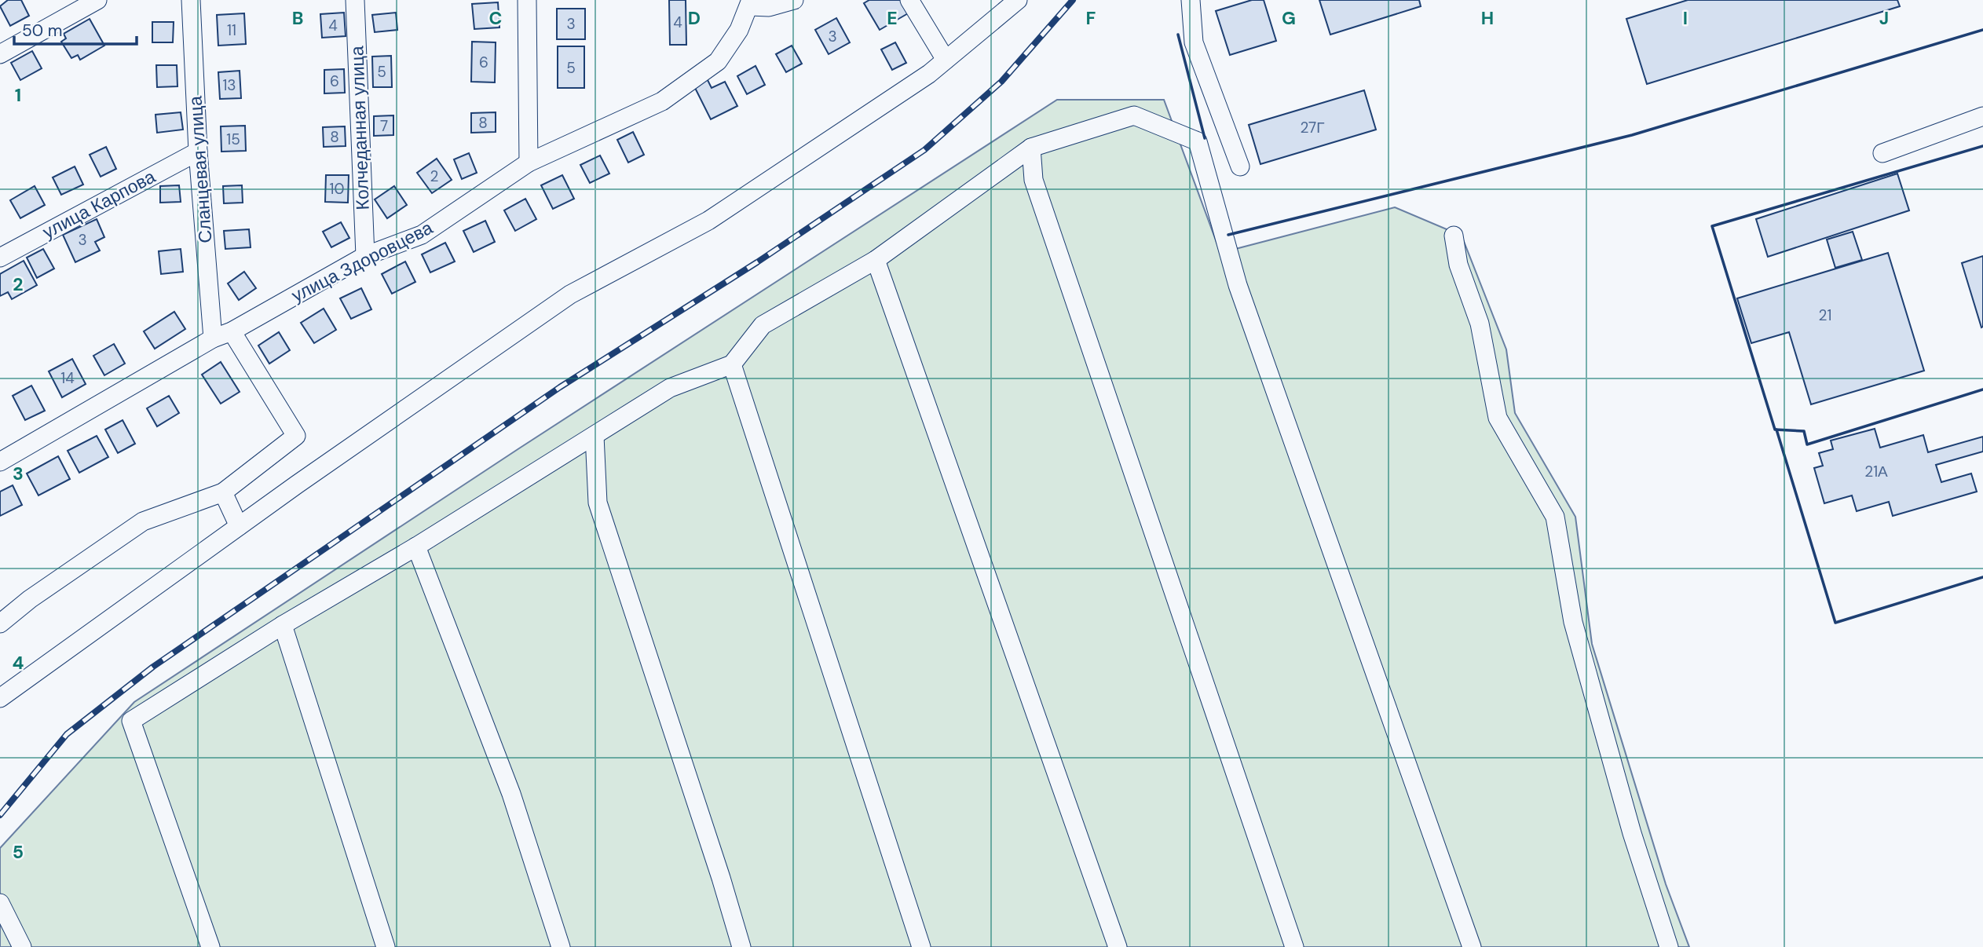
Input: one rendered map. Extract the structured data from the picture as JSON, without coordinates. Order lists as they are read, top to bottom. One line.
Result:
{"streets":{"street":["Колчеданная улица","Сланцевая улица","улица Карпова","улица Здоровцева"]},"crossings":[["Колчеданная улица","улица Здоровцева"],["Сланцевая улица","улица Карпова"],["Сланцевая улица","улица Здоровцева"]],"house_numbers":["4","3","4","11","3","6","5","5","6","13","8","7","27Г","8","15","2","10","3","21","14","21А"],"scale_bar":"50 m","grid":{"columns":["B","C","D","E","F","G","H","I","J"],"rows":["1","2","3","4","5"]}}
